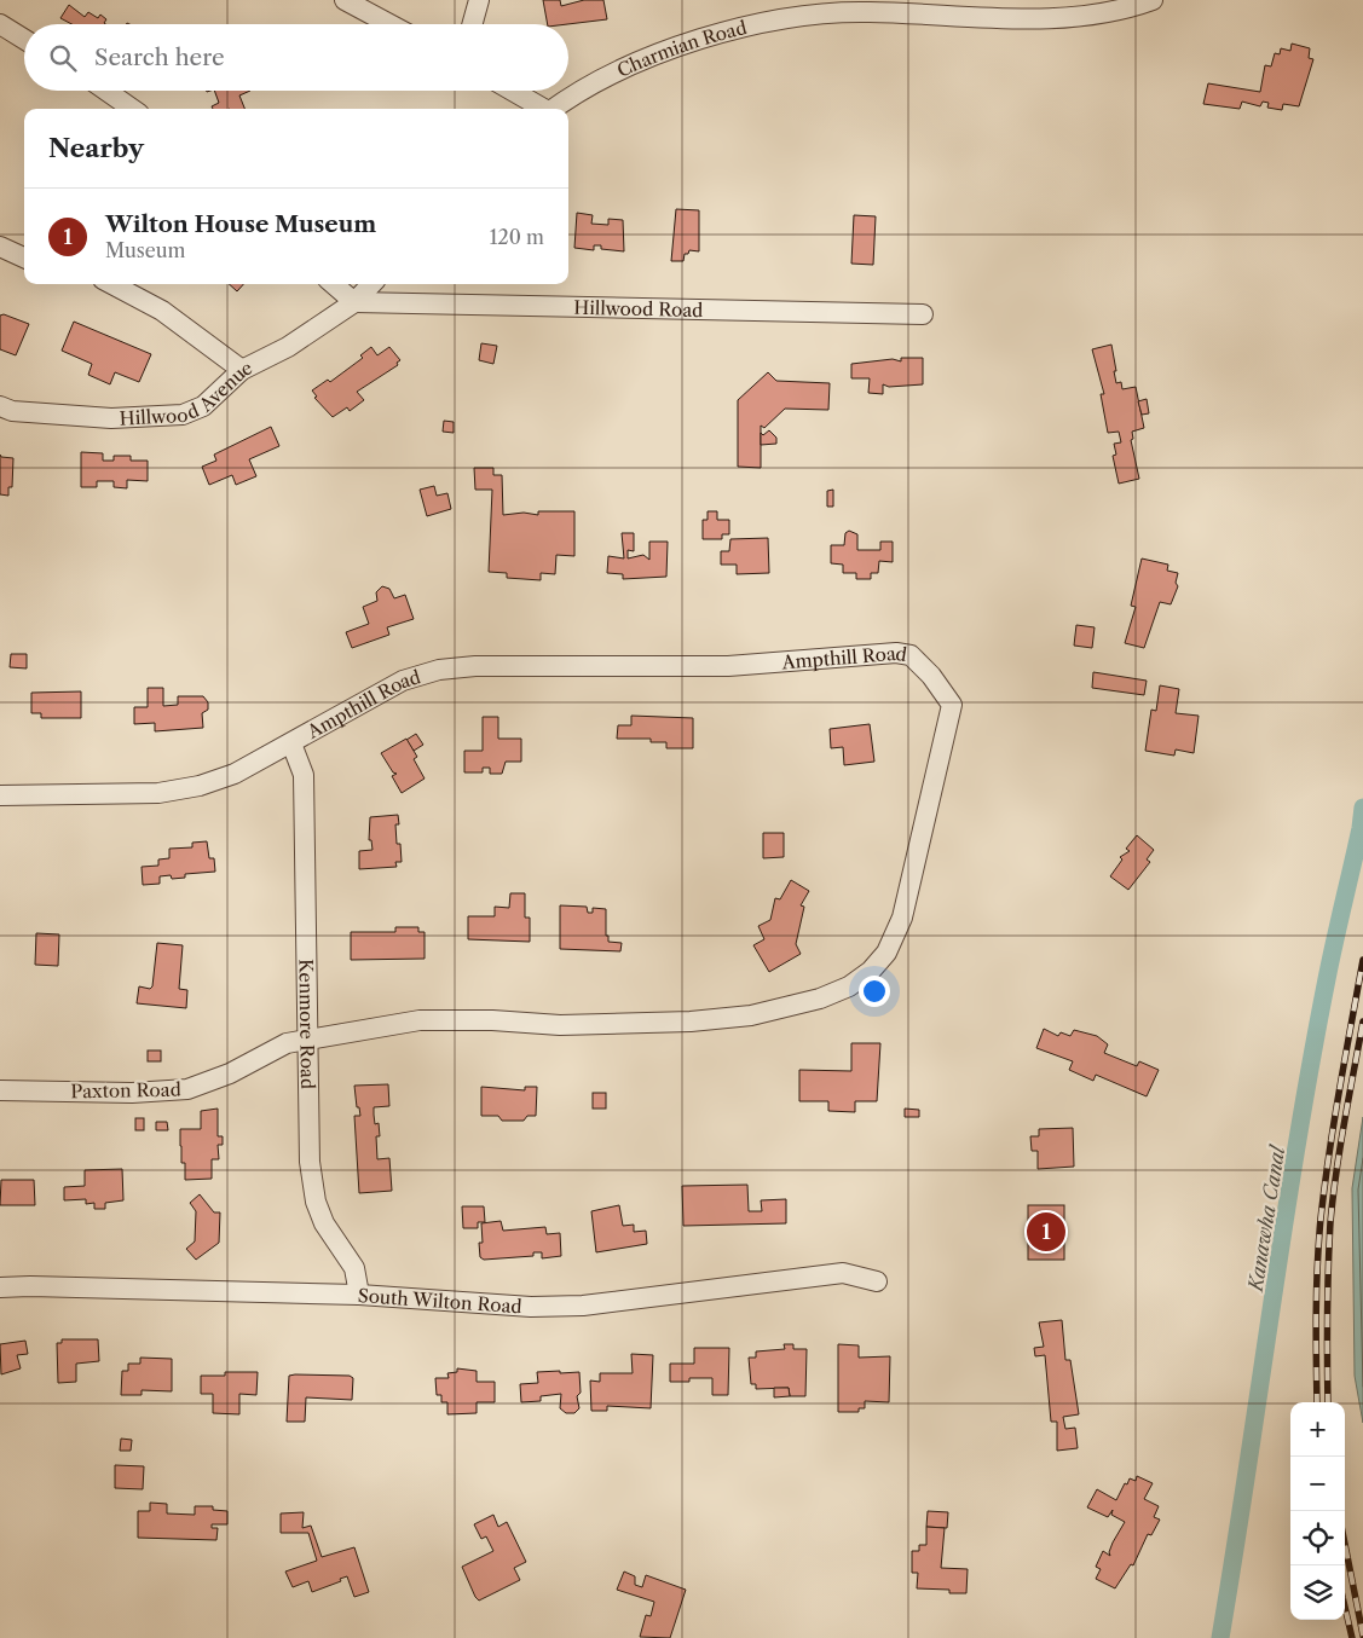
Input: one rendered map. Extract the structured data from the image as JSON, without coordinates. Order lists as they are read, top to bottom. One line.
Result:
{"streets":{"street":["Charmian Road","Hillwood Road","Hillwood Avenue","Ampthill Road","Kenmore Road","Paxton Road","South Wilton Road"]},"crossings":[["Hillwood Road","Hillwood Avenue"],["Ampthill Road","Kenmore Road"],["Ampthill Road","Paxton Road"],["Kenmore Road","Paxton Road"],["Kenmore Road","South Wilton Road"]],"water":["Kanawha Canal"],"page":{"search":"Search here","heading":"Nearby","list":[{"mark":"1","name":"Wilton House Museum","note":"Museum","value":"120 m"}],"pins":"1","map_buttons":["+","−"]}}
